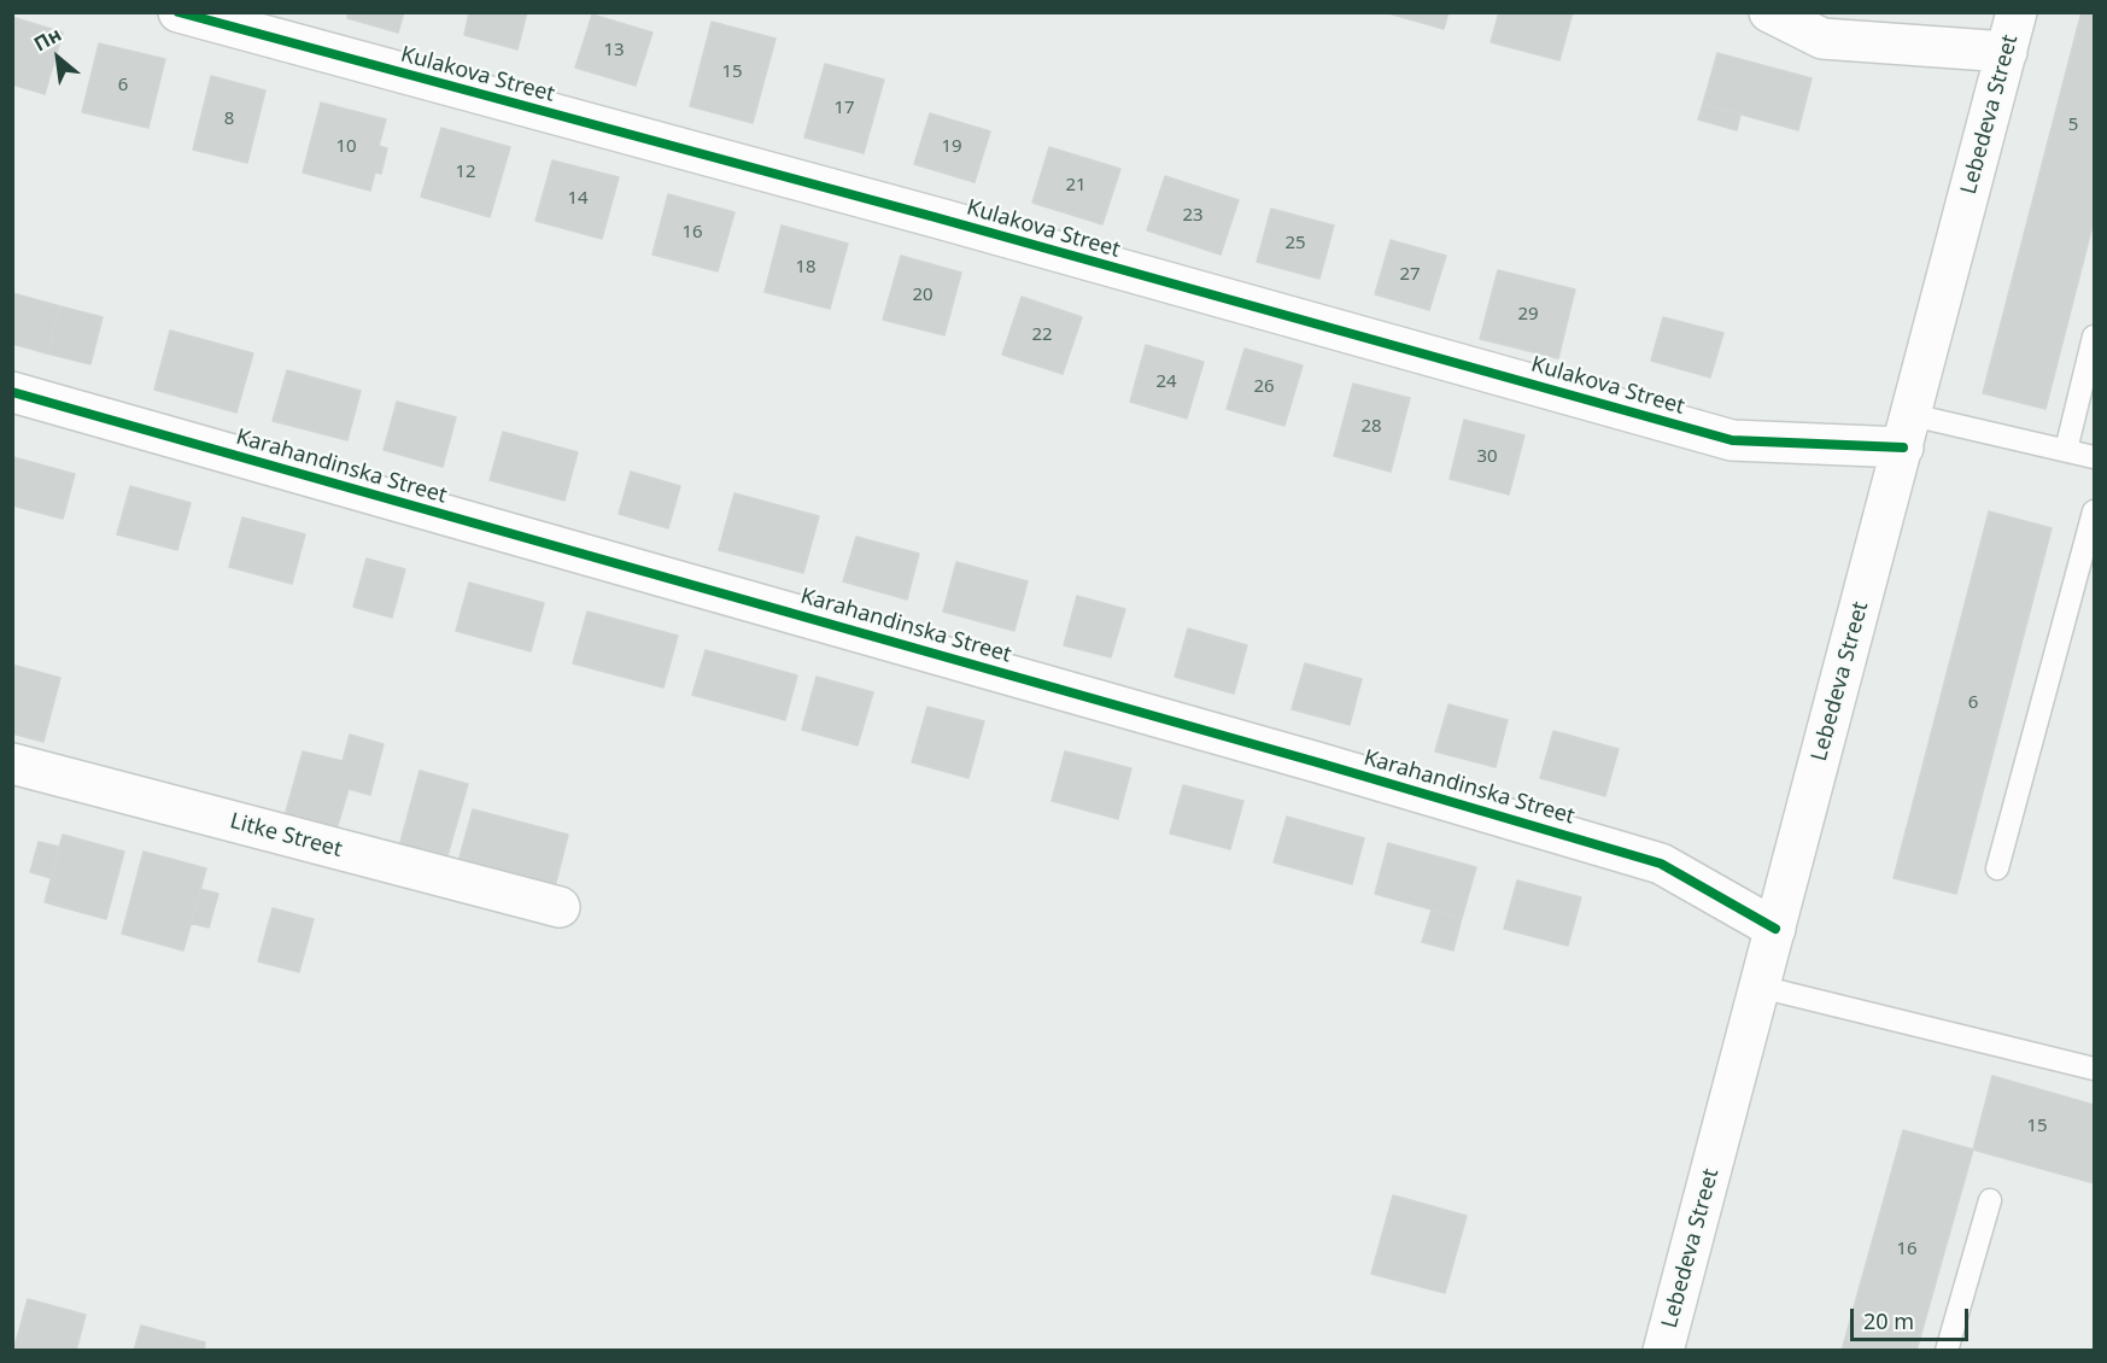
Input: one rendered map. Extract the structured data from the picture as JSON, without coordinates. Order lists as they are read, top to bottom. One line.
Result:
{"streets":{"street":["Kulakova Street","Lebedeva Street","Karahandinska Street","Litke Street"]},"crossings":[["Kulakova Street","Lebedeva Street"],["Lebedeva Street","Karahandinska Street"]],"house_numbers":["13","15","6","17","8","5","10","19","12","21","14","23","16","25","18","27","20","29","22","24","26","28","30","6","15","16"],"scale_bar":"20 m","north":"top left"}
